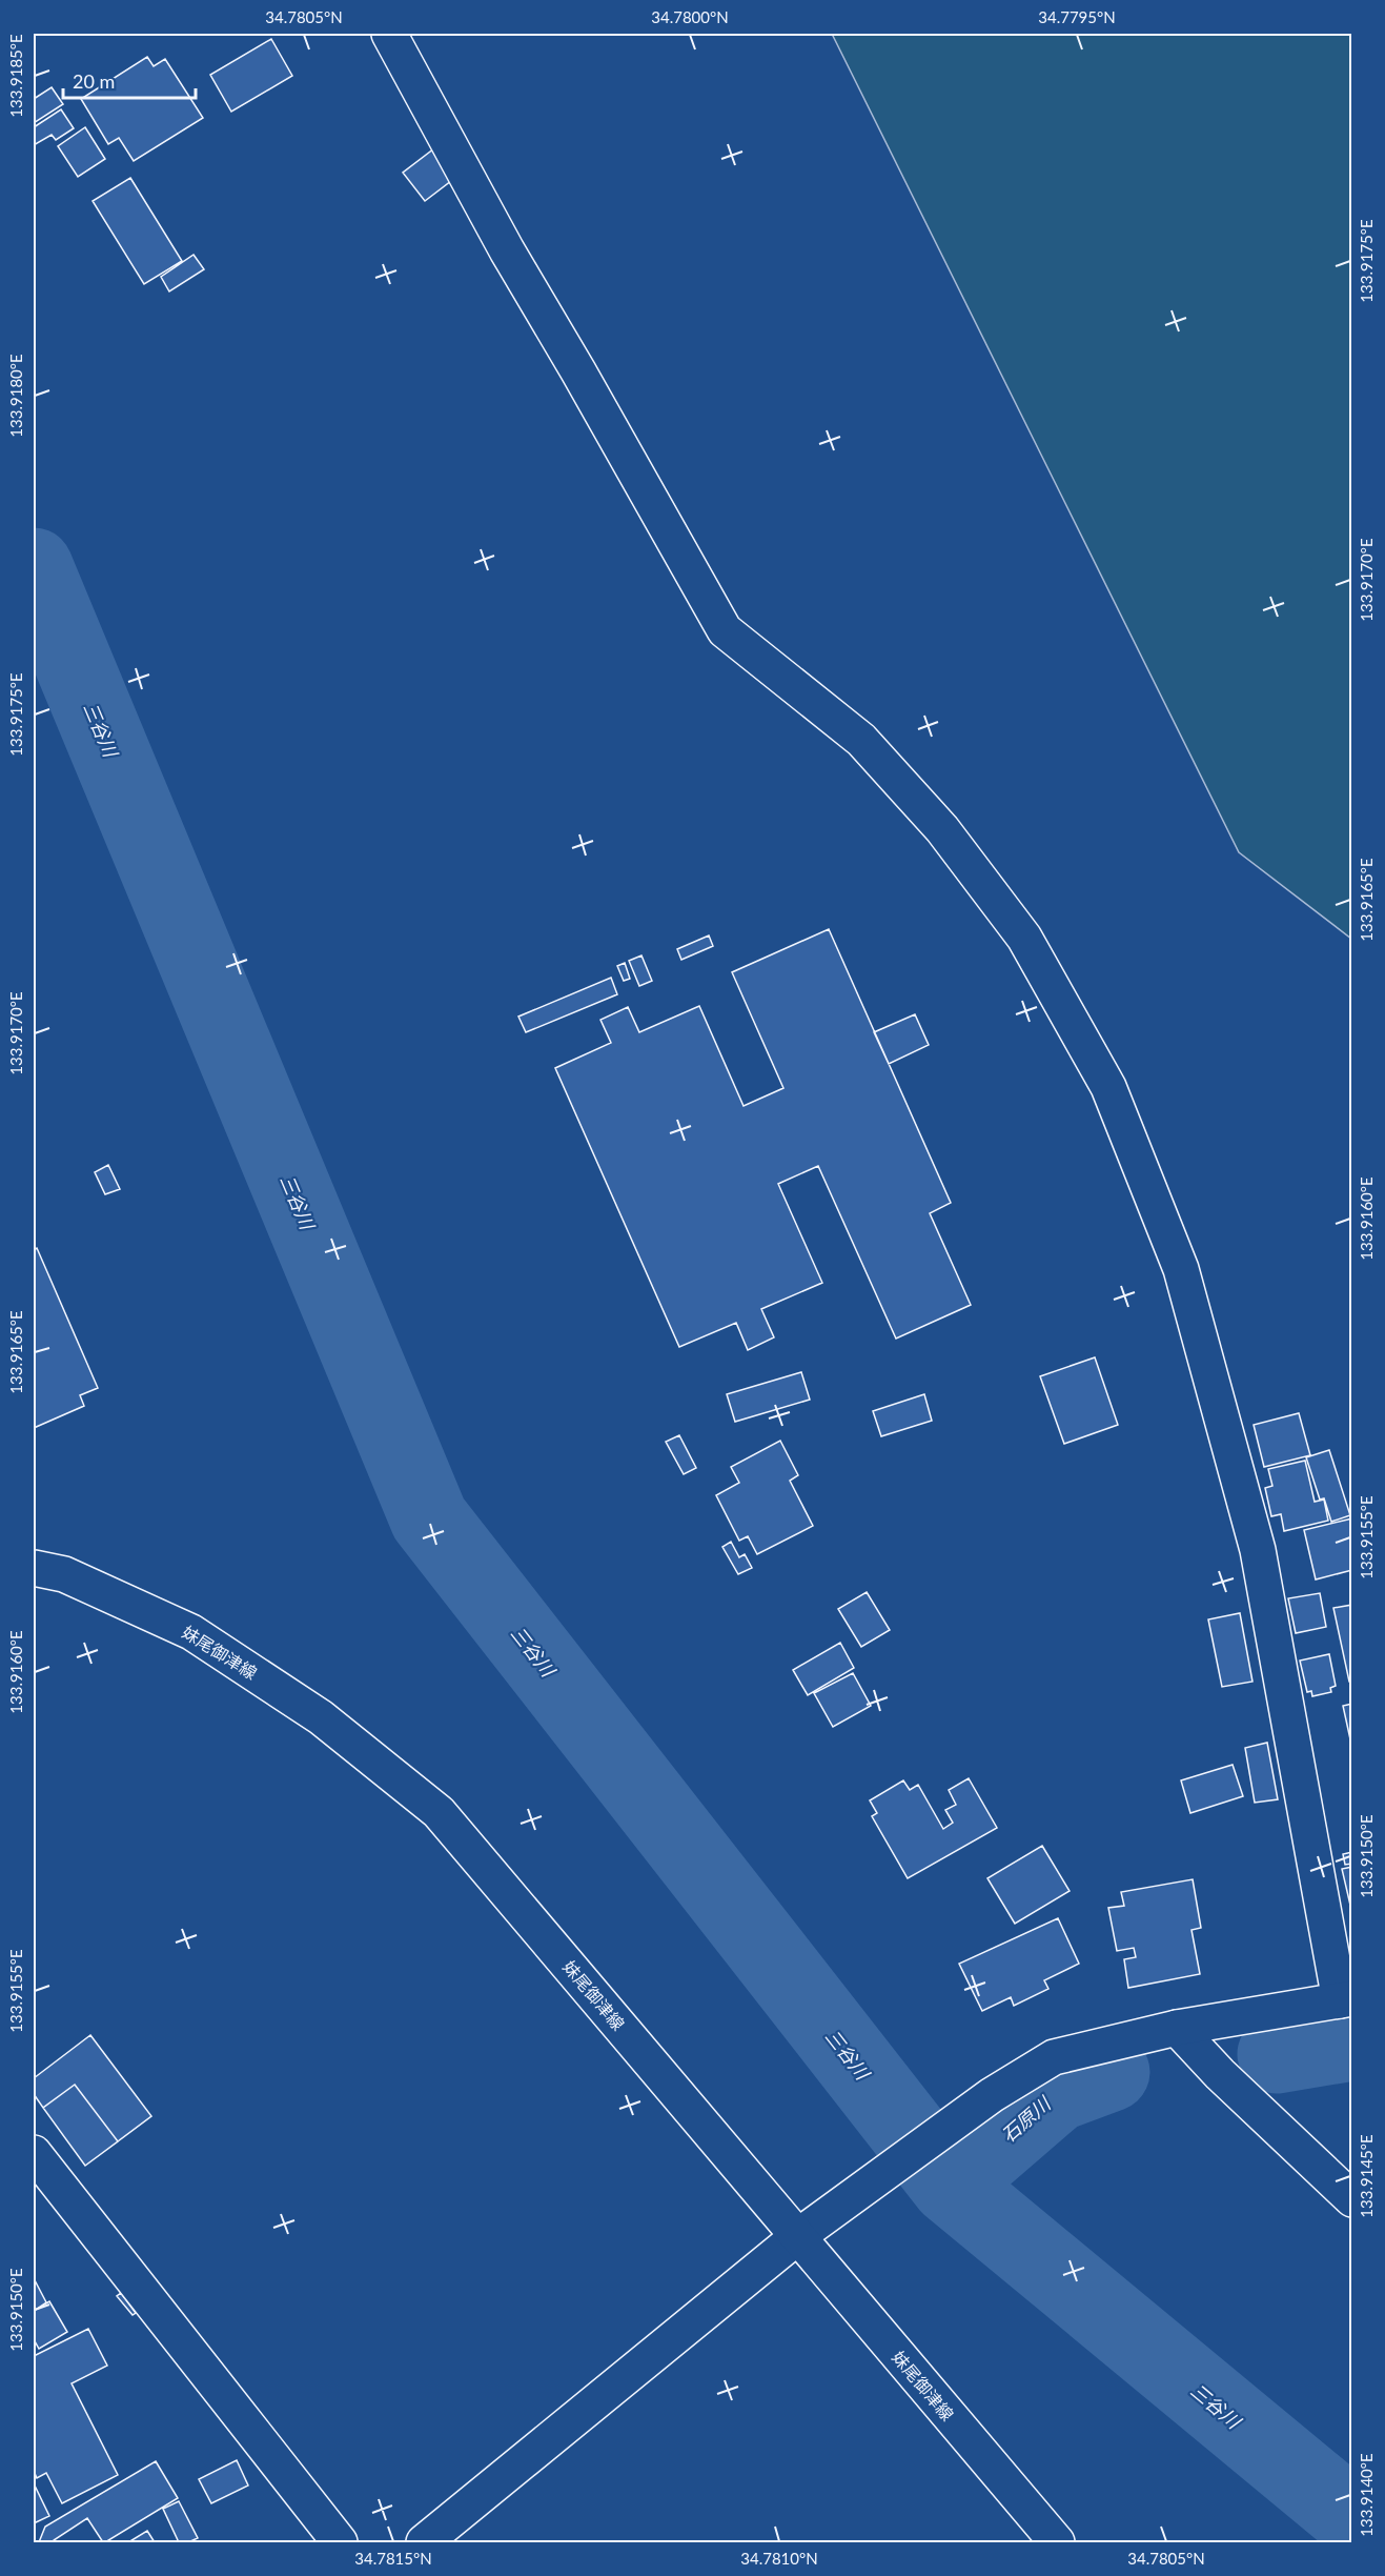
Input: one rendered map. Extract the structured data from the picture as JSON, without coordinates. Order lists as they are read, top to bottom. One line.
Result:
{"streets":{"street":["妹尾御津線"]},"water":["三谷川","石原川"],"scale_bar":"20 m","coordinates":["34.7805°N","34.7800°N","34.7795°N","133.9185°E","133.9175°E","133.9180°E","133.9170°E","133.9165°E","133.9160°E","133.9155°E","133.9150°E","133.9145°E","133.9140°E","34.7815°N","34.7810°N"]}
